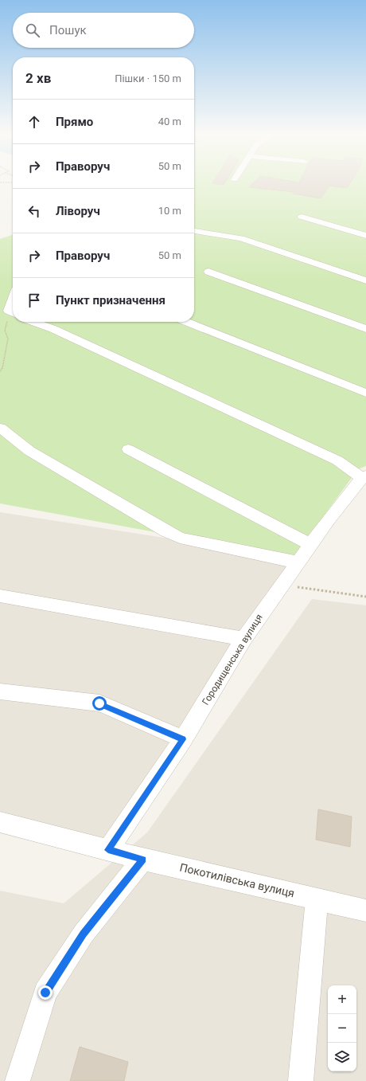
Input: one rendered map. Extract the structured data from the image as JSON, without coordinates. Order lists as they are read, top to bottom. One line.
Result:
{"streets":{"street":["Городищенська вулиця","Покотилівська вулиця"]},"crossings":[["Городищенська вулиця","Покотилівська вулиця"]],"page":{"search":"Пошук","heading":["2 хв","Пішки · 150 m"],"list":[["Прямо","40 m"],["Праворуч","50 m"],["Ліворуч","10 m"],["Праворуч","50 m"],"Пункт призначення"],"map_buttons":["+","−"]}}
